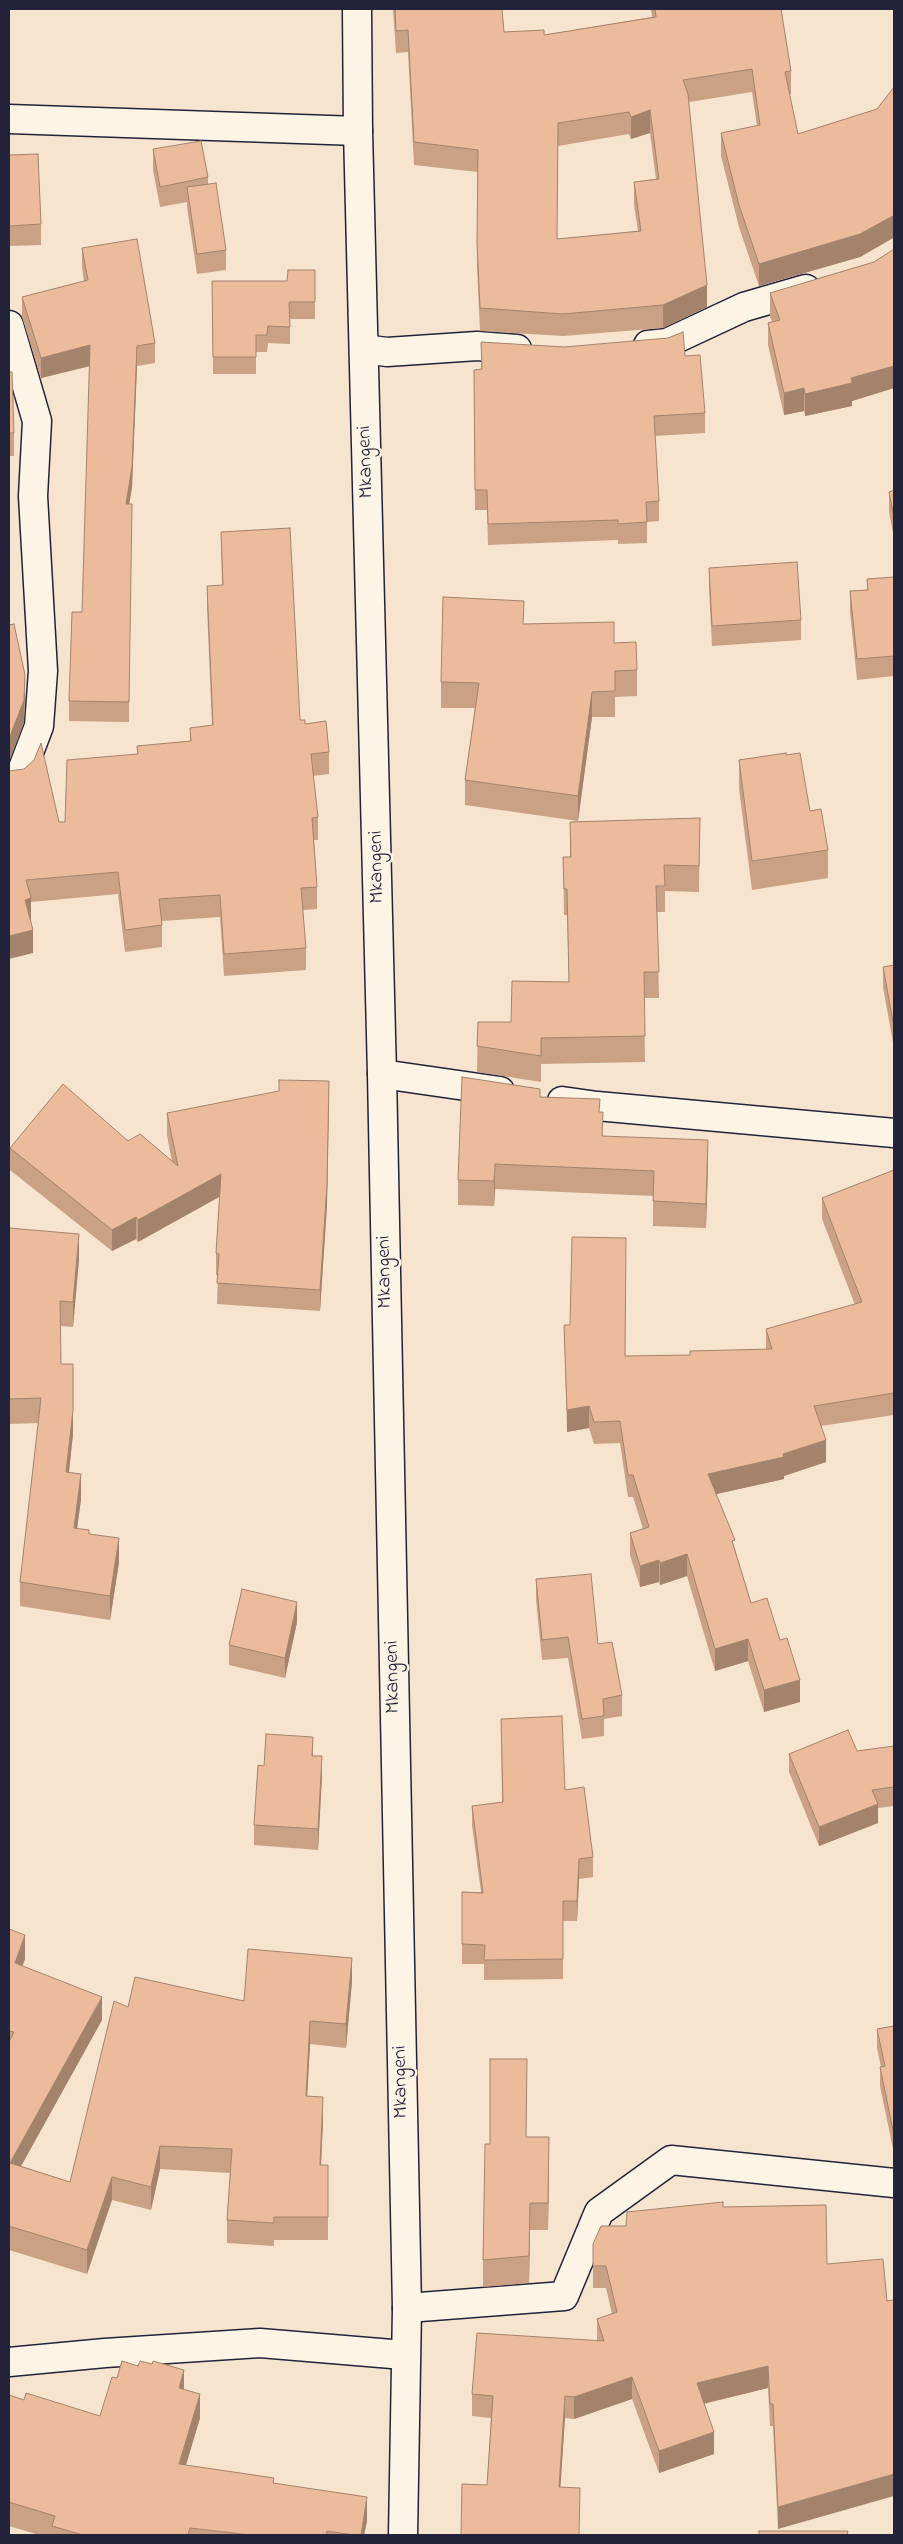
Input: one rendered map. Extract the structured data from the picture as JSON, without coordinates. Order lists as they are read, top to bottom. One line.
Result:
{"streets":{"street":["Mkangeni"]}}
